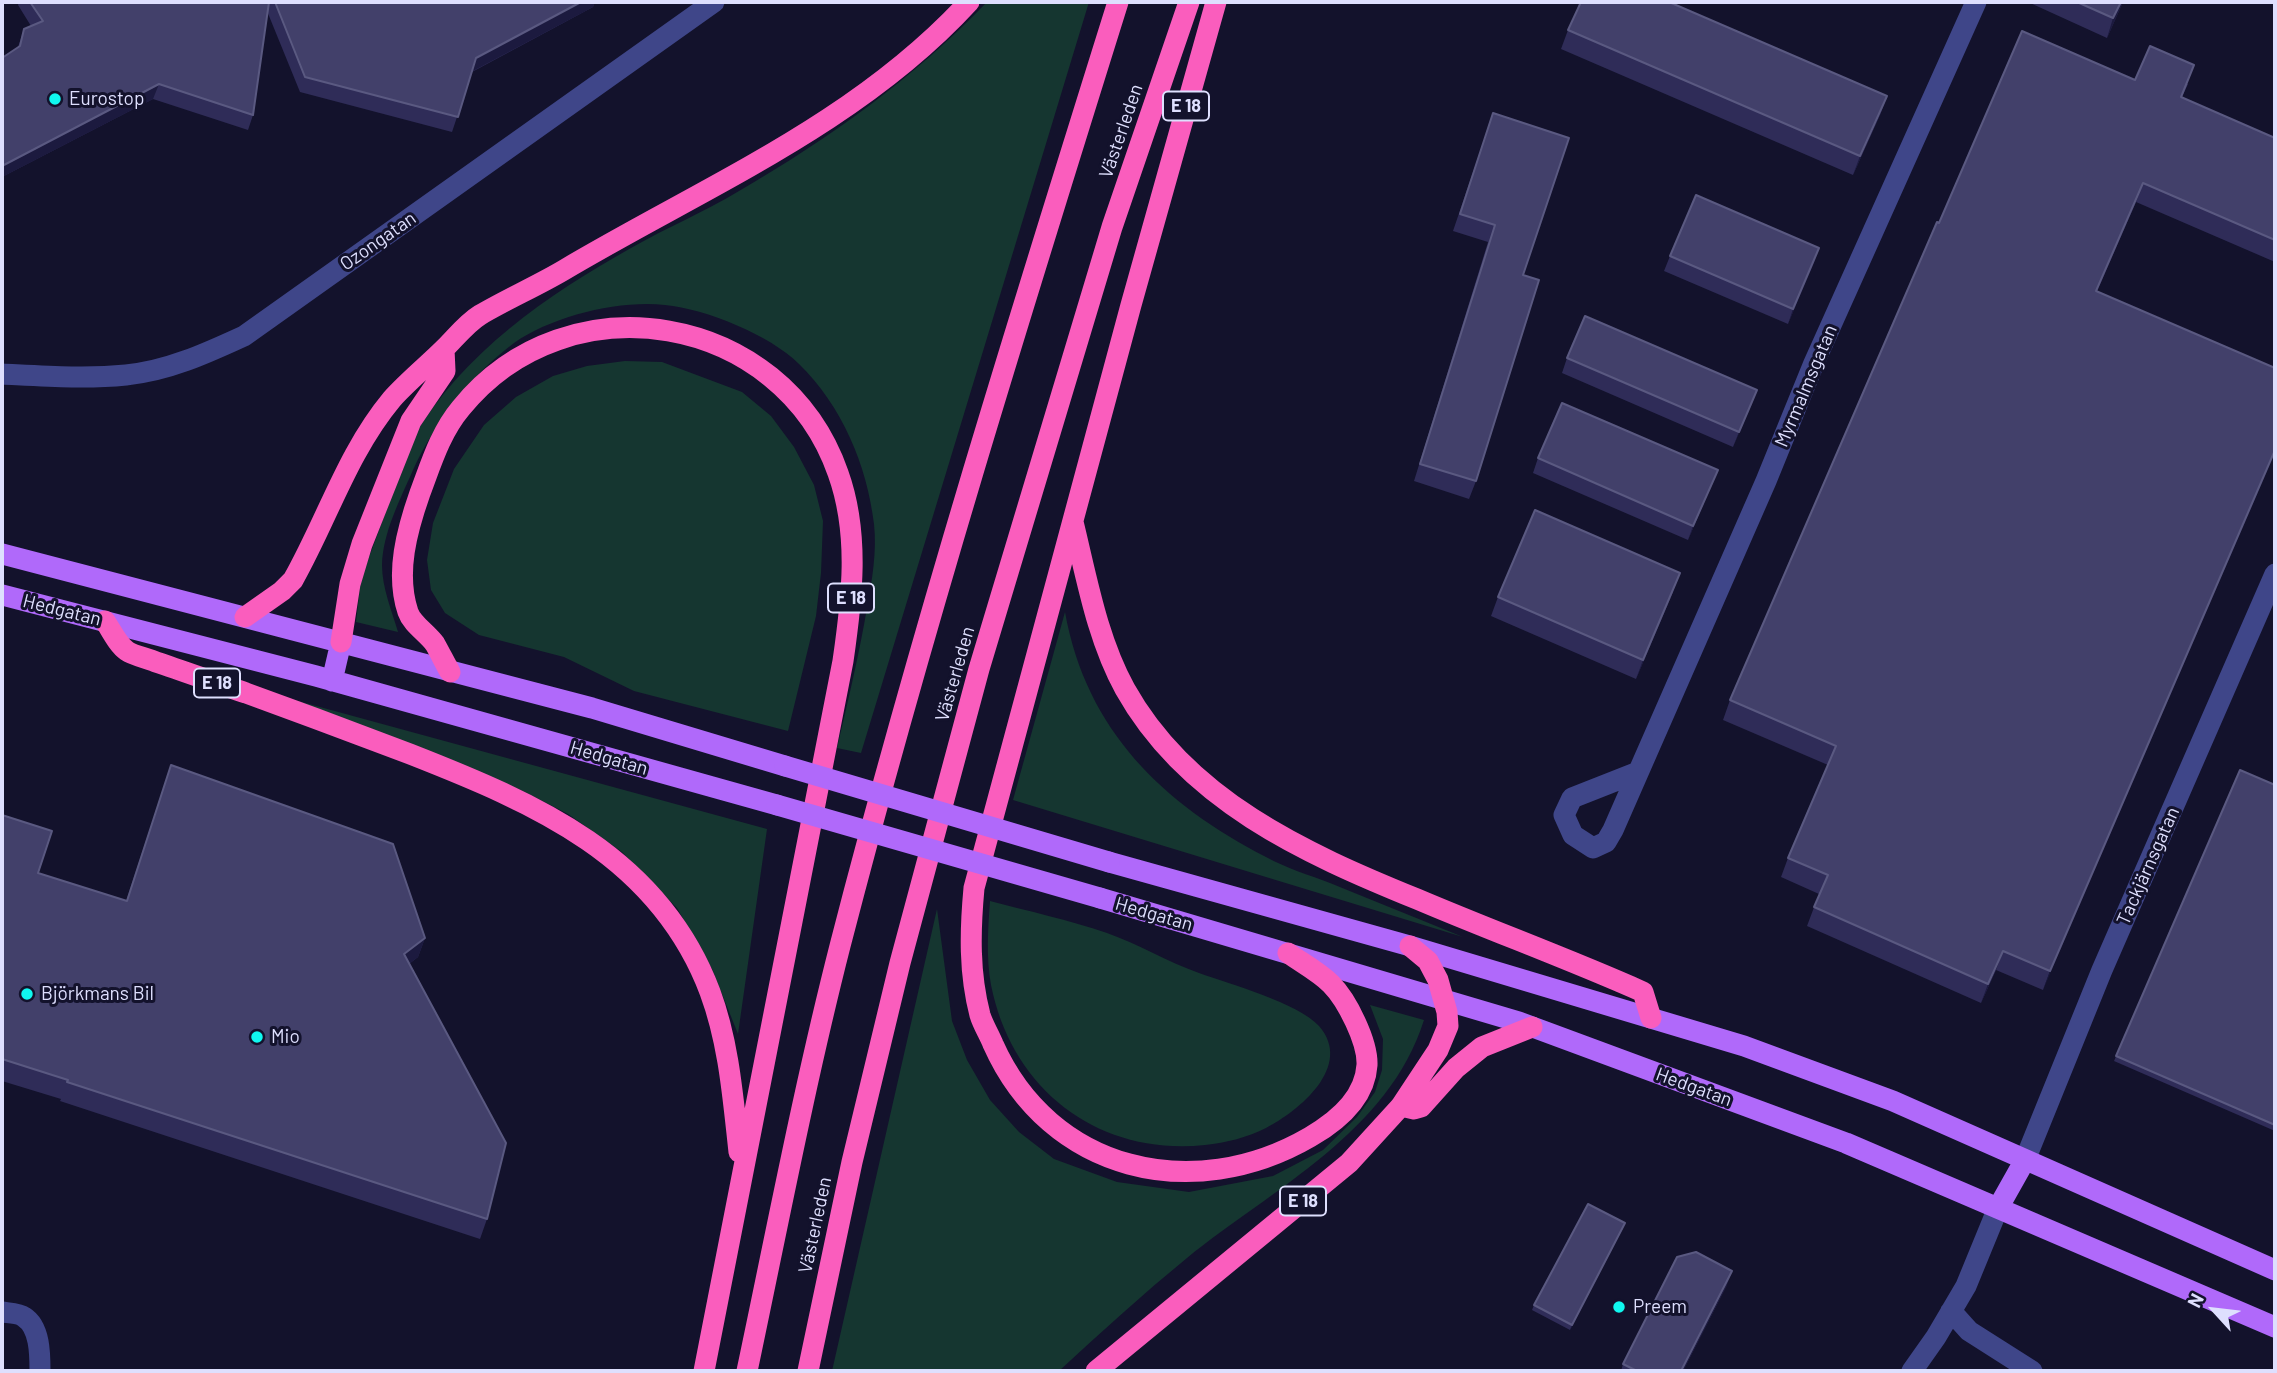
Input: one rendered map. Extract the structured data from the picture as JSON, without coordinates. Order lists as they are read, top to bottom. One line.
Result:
{"streets":{"highway":["E 18","Västerleden"],"main road":["Hedgatan"],"street":["Ozongatan","Myrmalmsgatan","Tackjärnsgatan"]},"crossings":[["E 18","Hedgatan"],["Hedgatan","Tackjärnsgatan"]],"places":["Eurostop","Björkmans Bil","Mio","Preem"],"north":"top left"}
